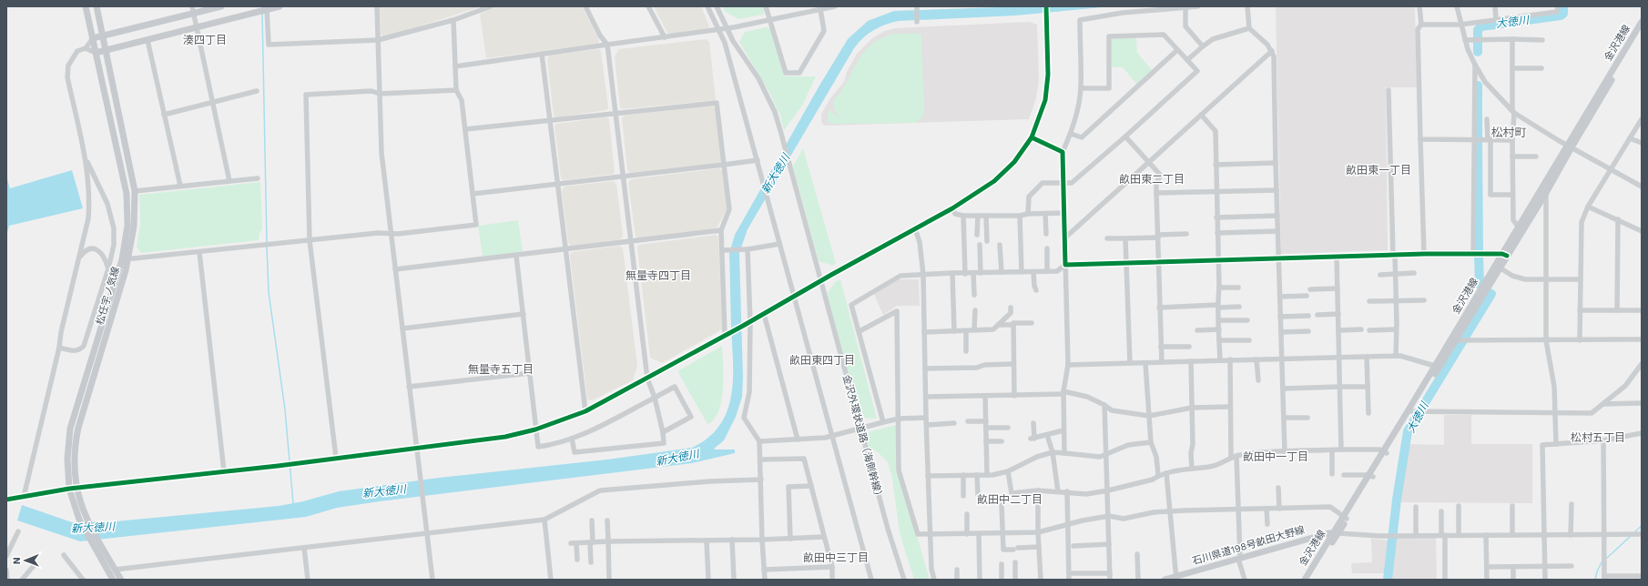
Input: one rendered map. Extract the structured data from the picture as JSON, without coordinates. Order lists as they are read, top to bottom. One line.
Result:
{"streets":{"main road":["金沢港線","松任宇ノ気線","石川県道198号畝田大野線"],"street":["金沢外環状道路（海側幹線）"]},"crossings":[["金沢港線","石川県道198号畝田大野線"]],"districts":["湊四丁目","松村町","畝田東一丁目","畝田東二丁目","無量寺四丁目","畝田東四丁目","無量寺五丁目","松村五丁目","畝田中一丁目","畝田中二丁目","畝田中三丁目"],"water":["大徳川","新大徳川"],"north":"left"}
